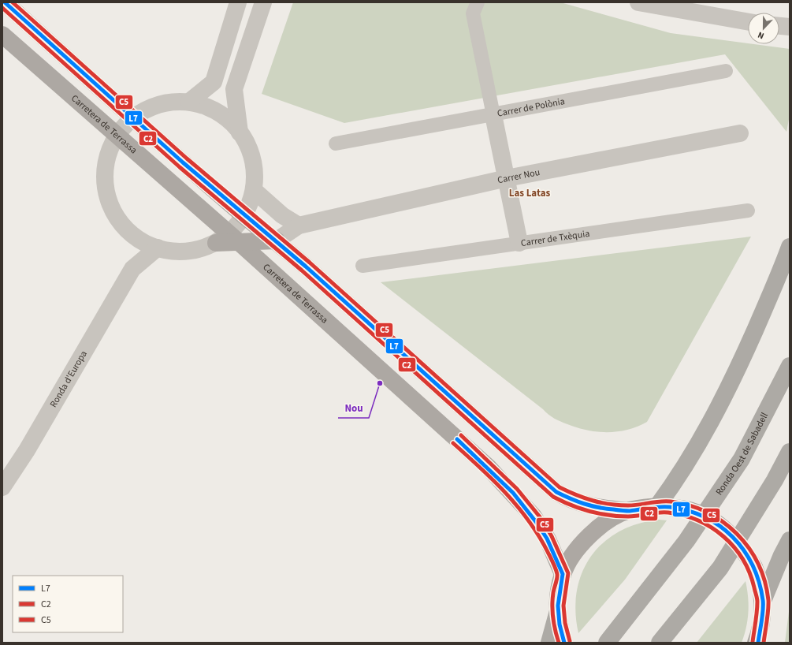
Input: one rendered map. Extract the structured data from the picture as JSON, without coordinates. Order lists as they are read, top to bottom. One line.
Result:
{"streets":{"highway":["Ronda Oest de Sabadell"],"main road":["Carretera de Terrassa"],"street":["Carrer de Polònia","Carrer Nou","Carrer de Txèquia","Ronda d'Europa"]},"districts":["Las Latas"],"places":["Nou"],"lines":["transit line L7","transit line C5","transit line C2"],"legend":["L7","C2","C5"],"north":"bottom"}
